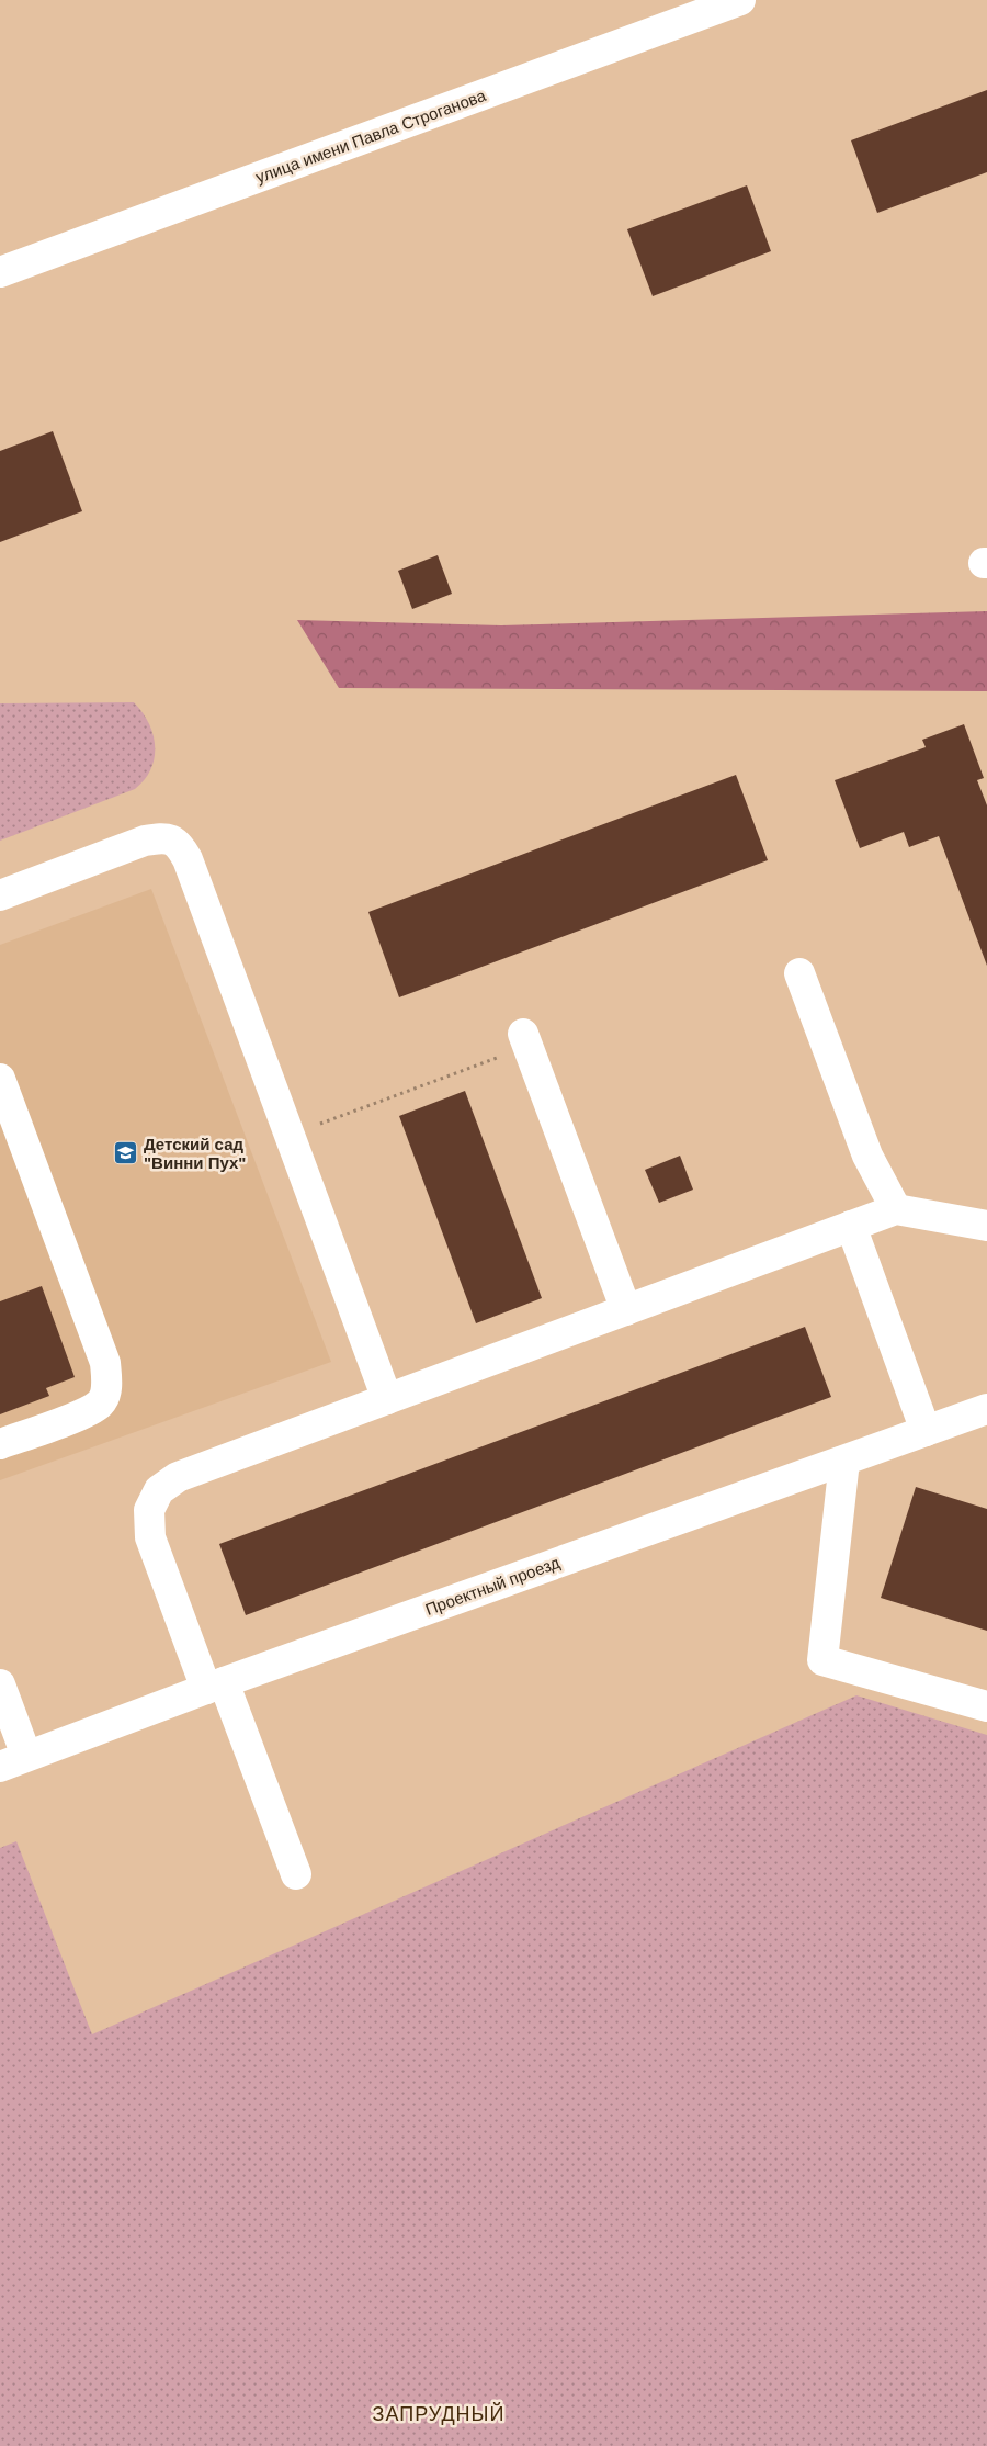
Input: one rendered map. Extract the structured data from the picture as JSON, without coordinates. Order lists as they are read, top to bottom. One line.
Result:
{"streets":{"street":["улица имени Павла Строганова","Проектный проезд"]},"districts":["ЗАПРУДНЫЙ"],"places":{"school or university":["Детский сад \"Винни Пух\""]}}
